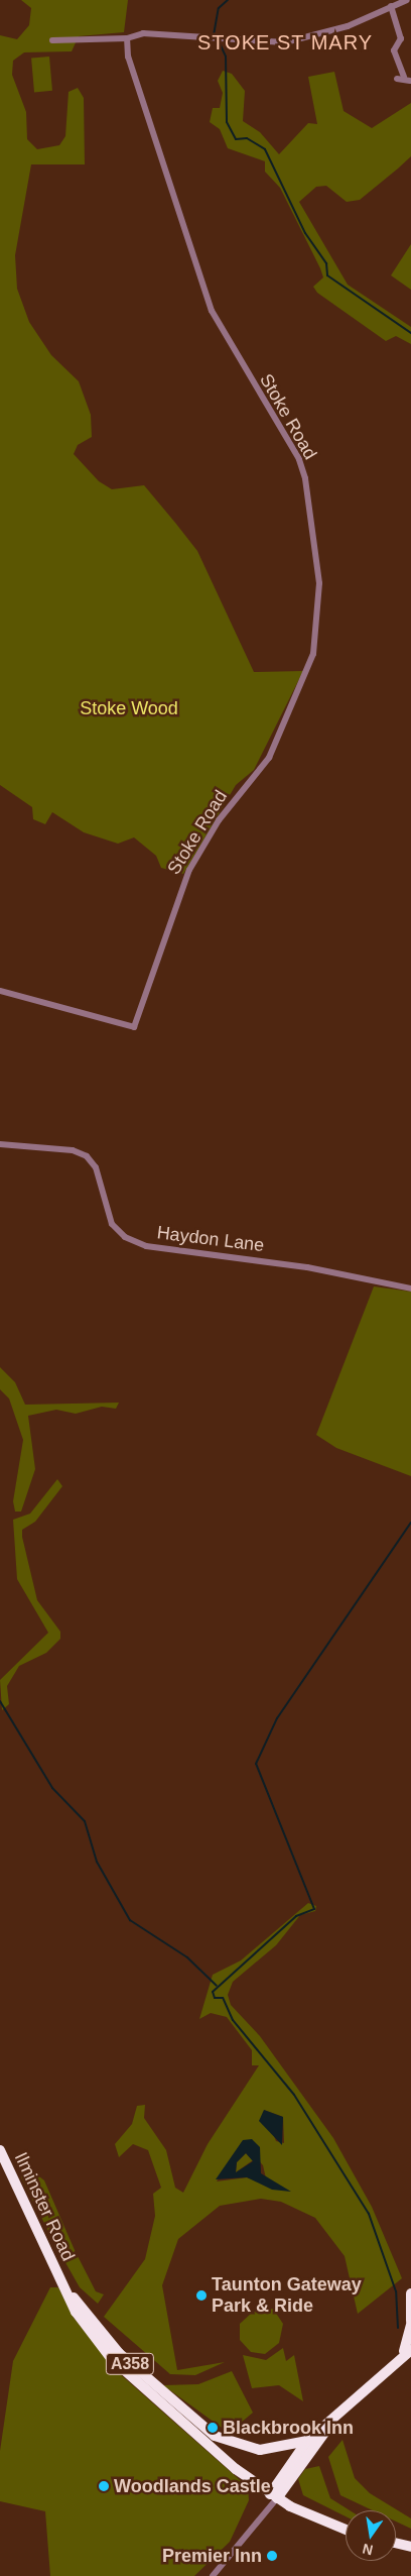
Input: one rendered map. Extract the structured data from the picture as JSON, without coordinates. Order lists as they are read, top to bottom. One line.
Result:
{"streets":{"highway":["Ilminster Road","A358"],"street":["Stoke Road","Haydon Lane"]},"districts":["STOKE ST MARY"],"parks":["Stoke Wood"],"places":["Taunton Gateway Park & Ride","Blackbrook Inn","Woodlands Castle","Premier Inn"],"north":"bottom"}
